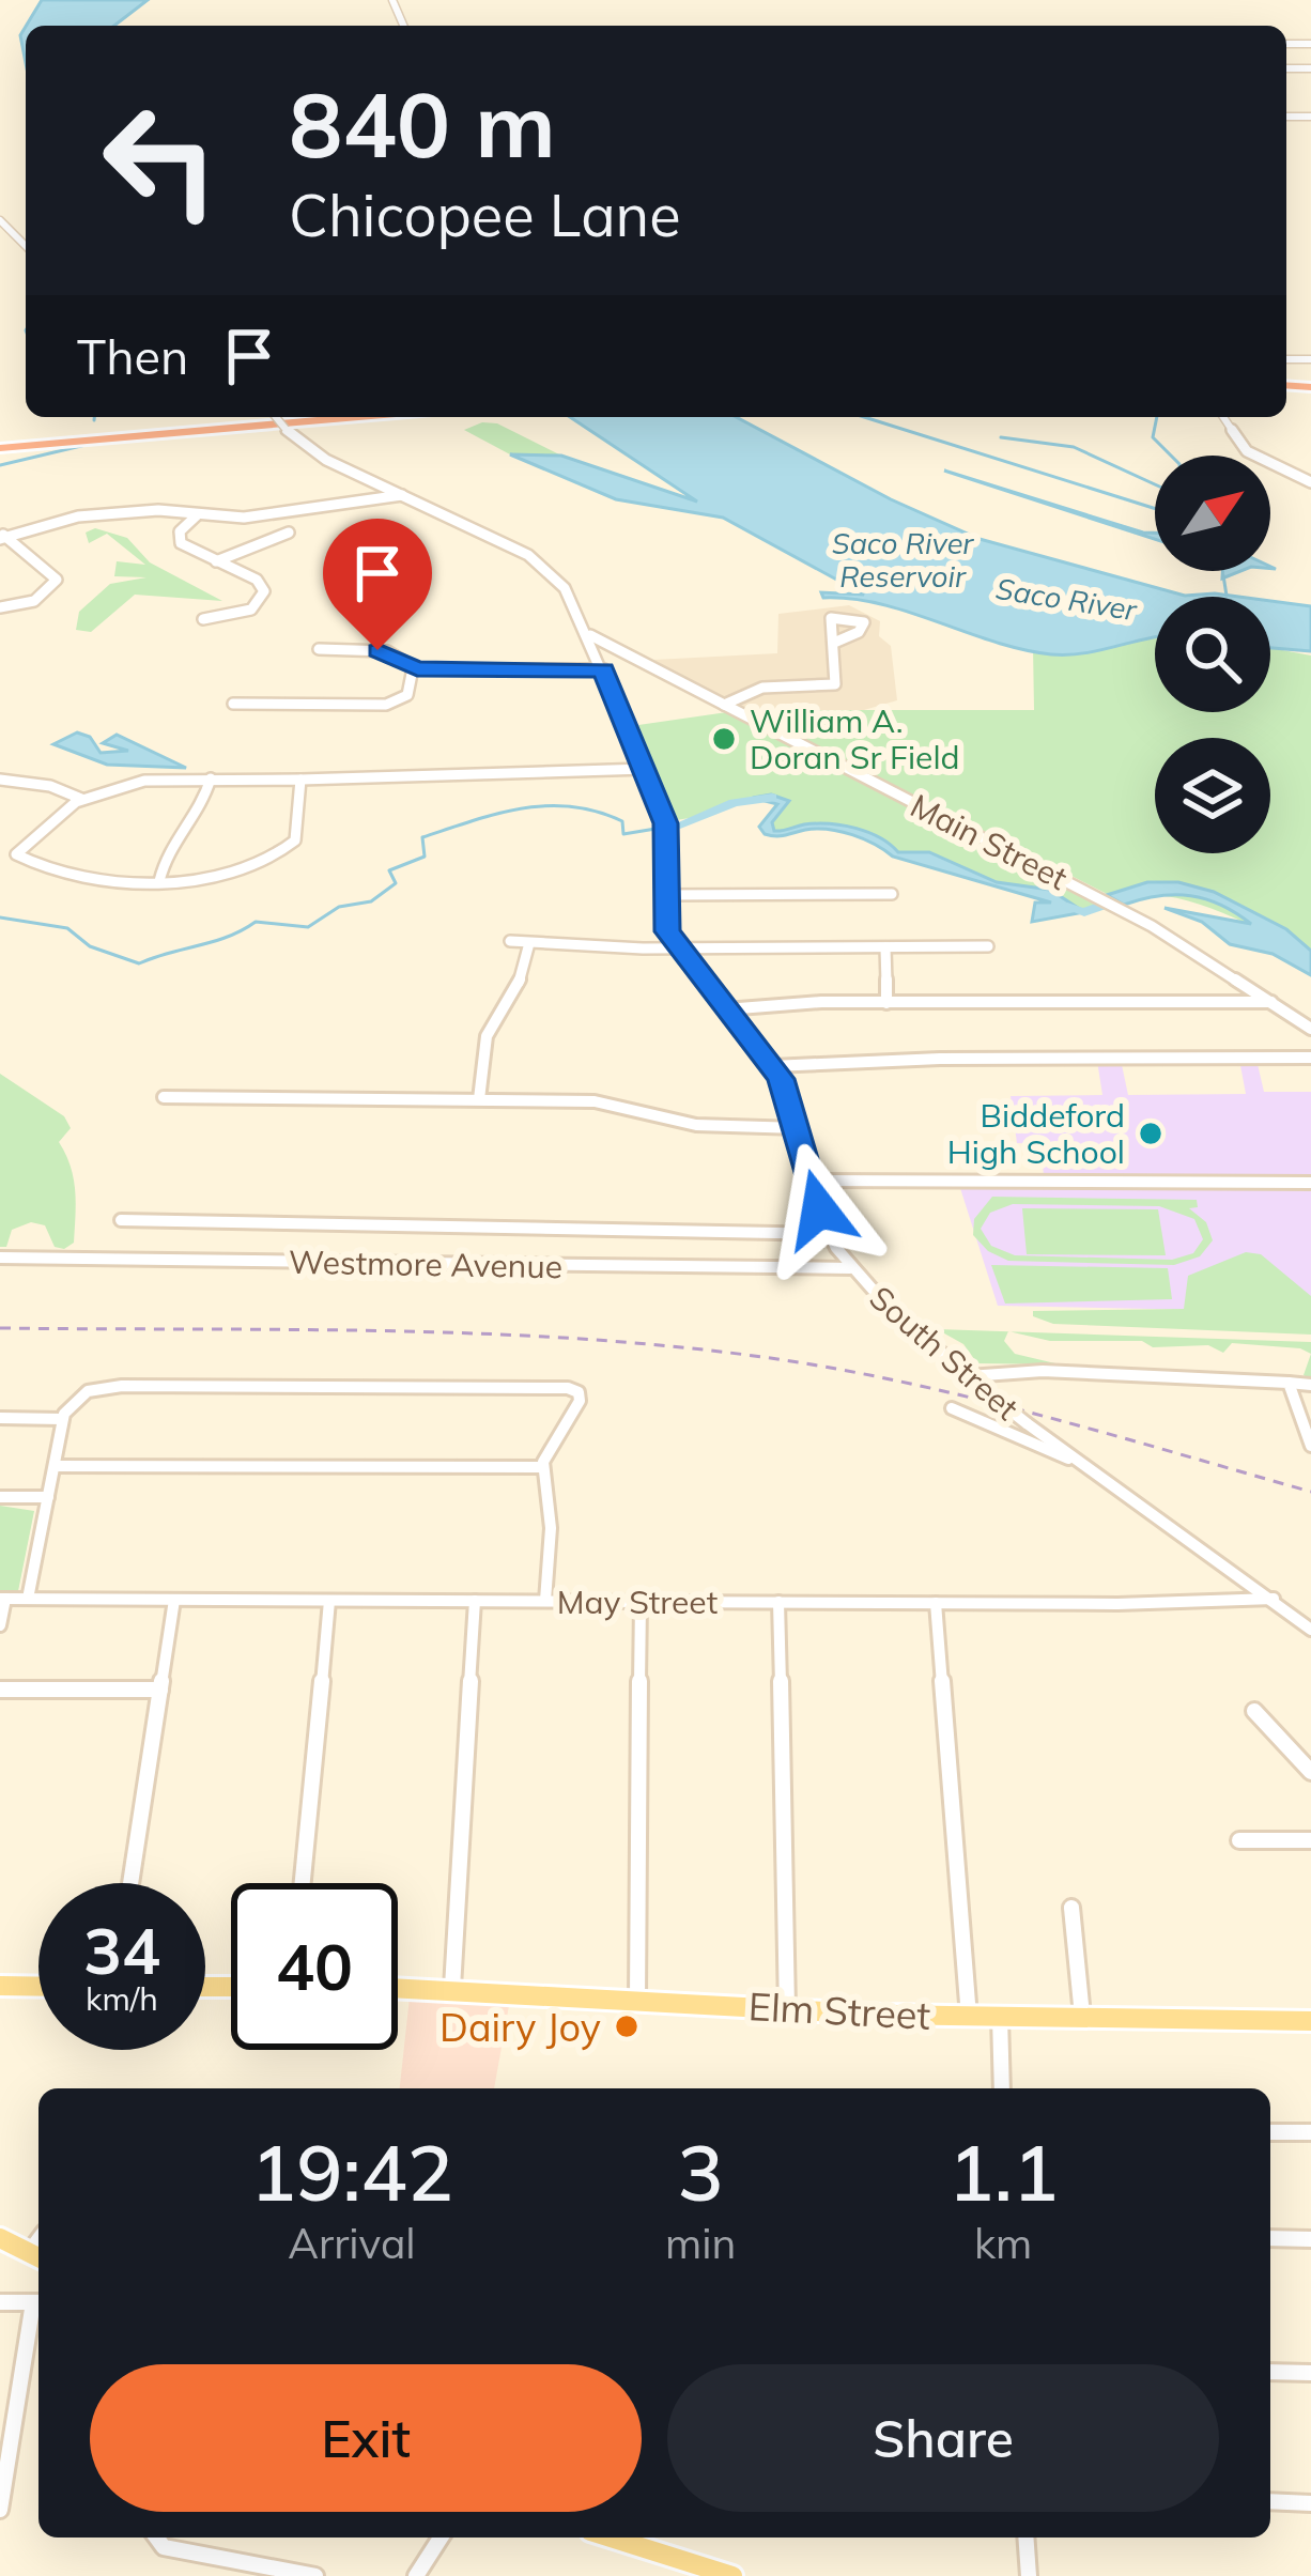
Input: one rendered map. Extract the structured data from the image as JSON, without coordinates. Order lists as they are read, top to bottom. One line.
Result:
{"streets":{"main road":["Elm Street"],"street":["Main Street","Westmore Avenue","South Street","May Street"]},"crossings":[["Main Street","South Street"],["Westmore Avenue","South Street"],["South Street","May Street"]],"water":["Saco River Reservoir","Saco River"],"places":["William A. Doran Sr Field","Biddeford High School","Dairy Joy"],"north":"top right","page":{"turn":["840 m","Chicopee Lane"],"then":"Then","speed":"34 km/h","limit":"40","eta":["19:42","Arrival","3","min","1.1","km"],"buttons":["Exit","Share"]}}
